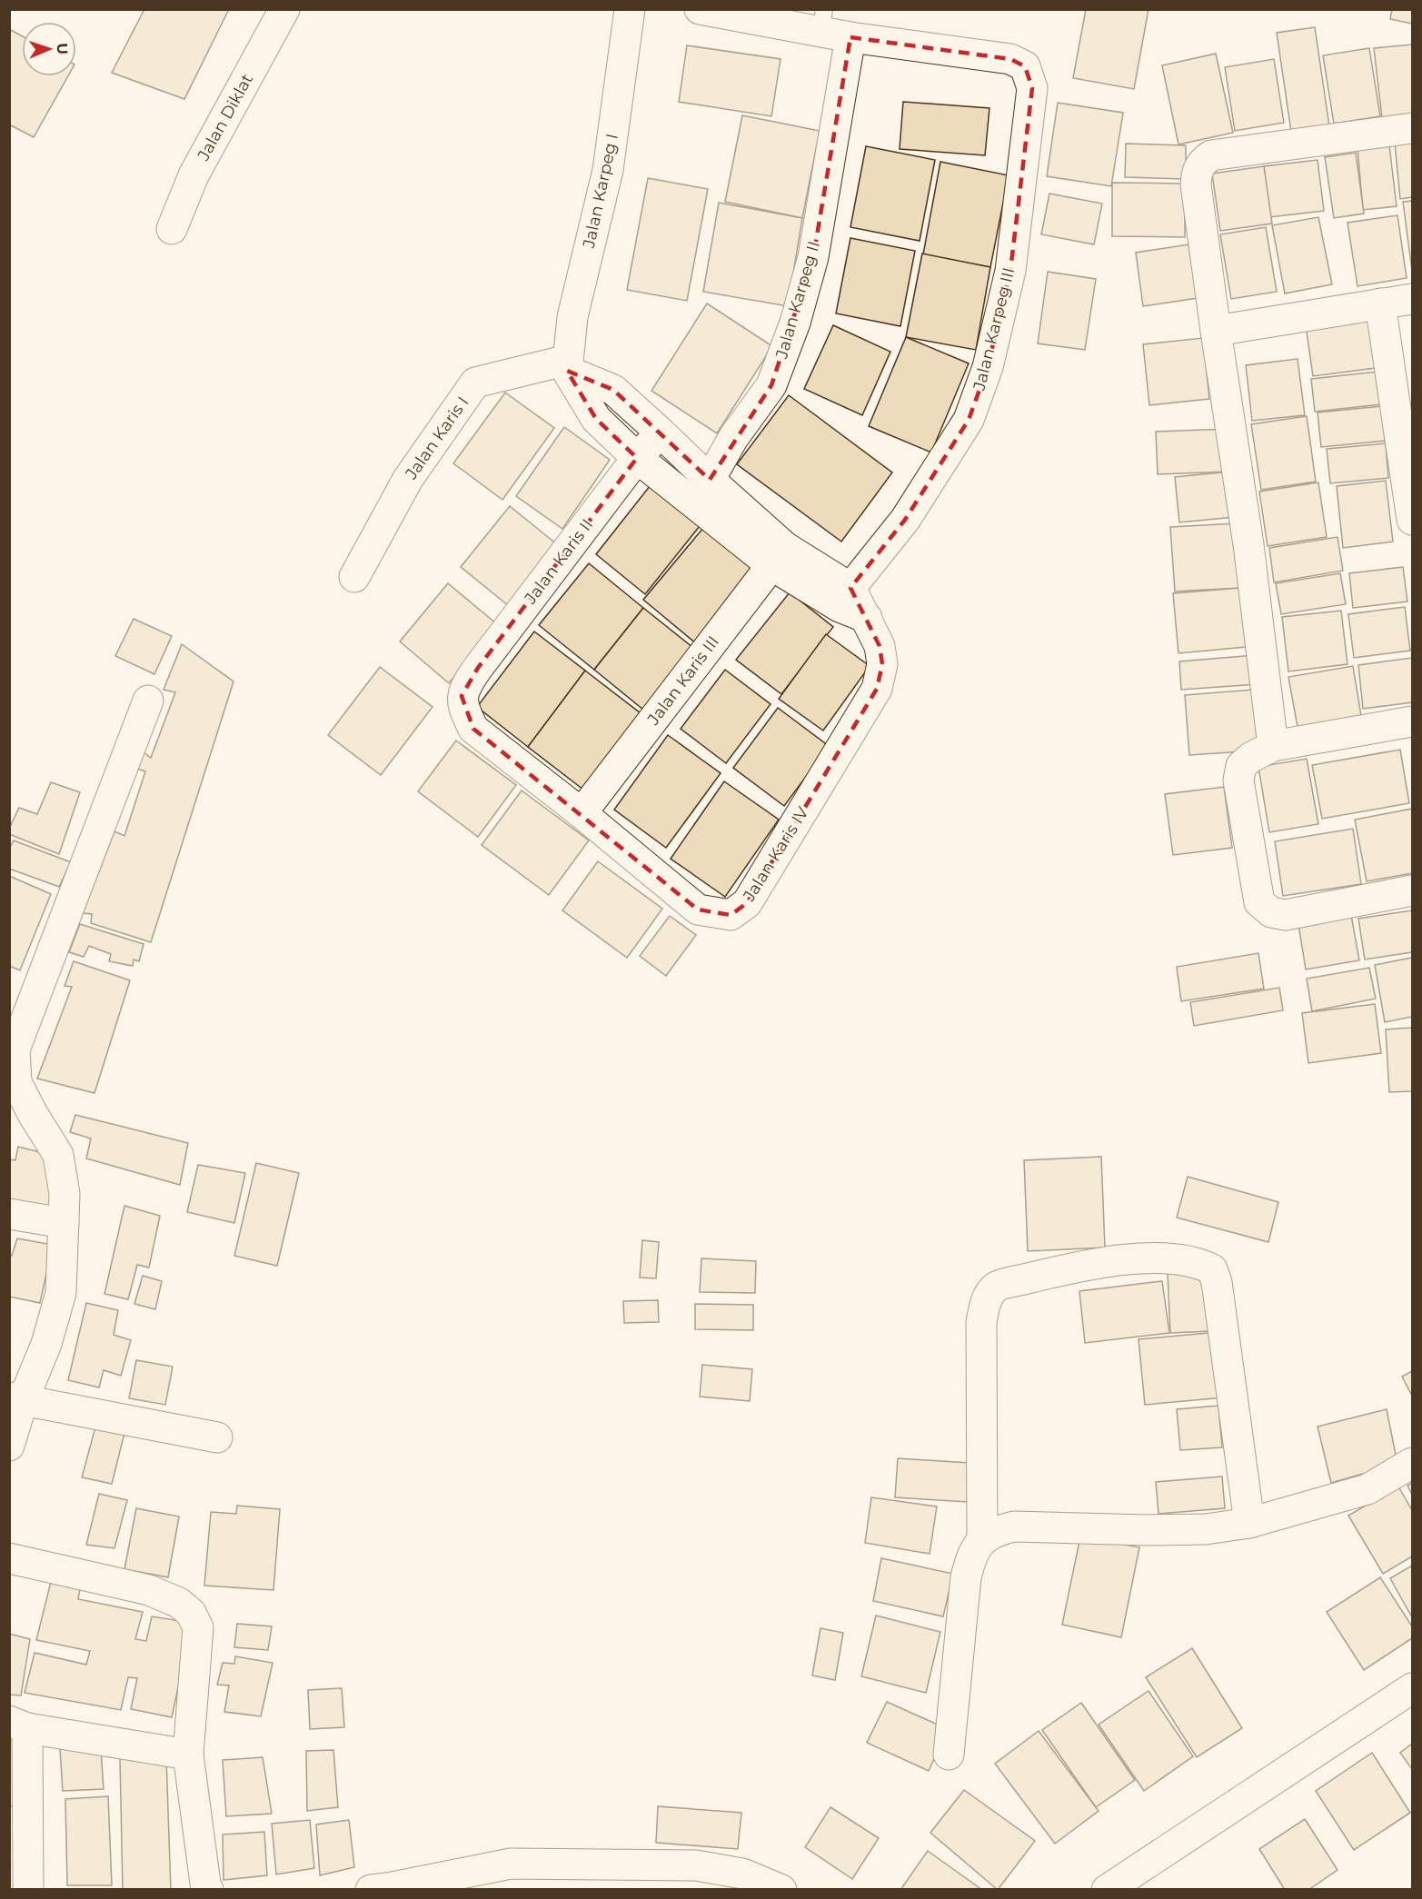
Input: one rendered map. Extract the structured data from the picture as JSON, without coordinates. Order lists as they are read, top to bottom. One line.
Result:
{"streets":{"street":["Jalan Diklat","Jalan Karpeg I","Jalan Karpeg II","Jalan Karpeg III","Jalan Karis I","Jalan Karis II","Jalan Karis III","Jalan Karis IV"]},"crossings":[["Jalan Karpeg I","Jalan Karis I"],["Jalan Karpeg II","Jalan Karpeg III"],["Jalan Karpeg III","Jalan Karis IV"],["Jalan Karis II","Jalan Karis IV"],["Jalan Karis III","Jalan Karis IV"]],"north":"right"}
